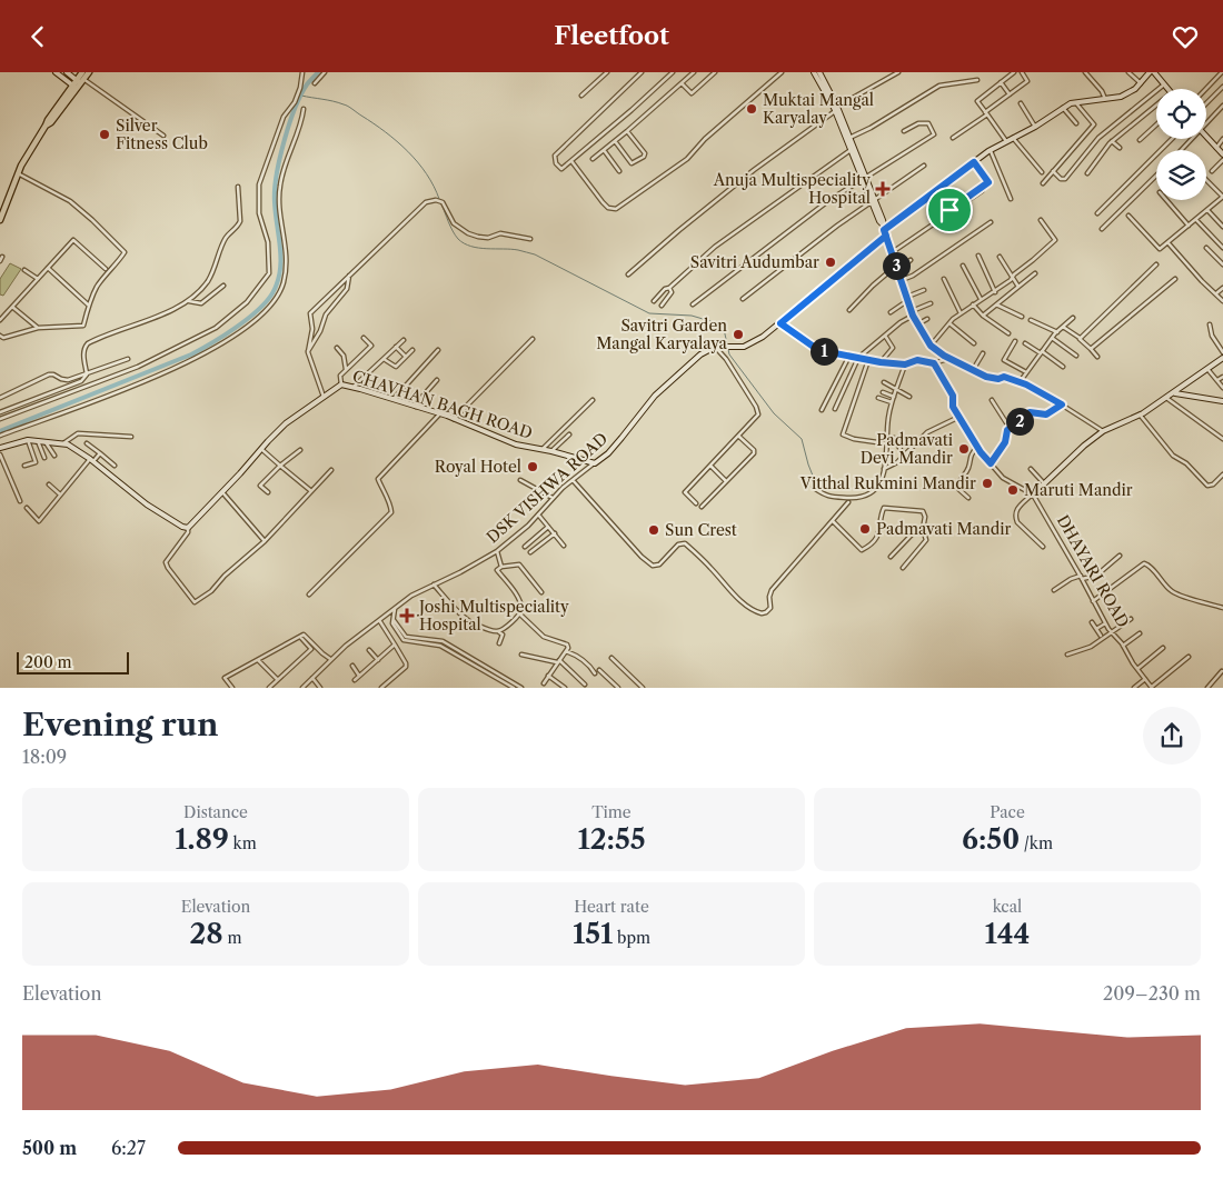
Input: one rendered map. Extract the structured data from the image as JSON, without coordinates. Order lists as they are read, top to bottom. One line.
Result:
{"streets":{"street":["CHAVHAN BAGH ROAD","DSK VISHWA ROAD","DHAYARI ROAD"]},"crossings":[["CHAVHAN BAGH ROAD","DSK VISHWA ROAD"]],"places":{"other":["Muktai Mangal Karyalay","Silver Fitness Club","Savitri Audumbar","Savitri Garden Mangal Karyalaya","Padmavati Devi Mandir","Royal Hotel","Vitthal Rukmini Mandir","Maruti Mandir","Padmavati Mandir","Sun Crest"],"health":["Anuja Multispeciality Hospital","Joshi Multispeciality Hospital"]},"scale_bar":"200 m","page":{"header":"Fleetfoot","pins":["3","1","2"],"scale":"200 m","heading":["Evening run","18:09"],"stats":[["Distance","1.89 km"],["Time","12:55"],["Pace","6:50 /km"],["Elevation","28 m"],["Heart rate","151 bpm"],["kcal","144"]],"chart":["Elevation","209–230 m"],"list":[{"name":"500 m","note":"6:27"}]}}
